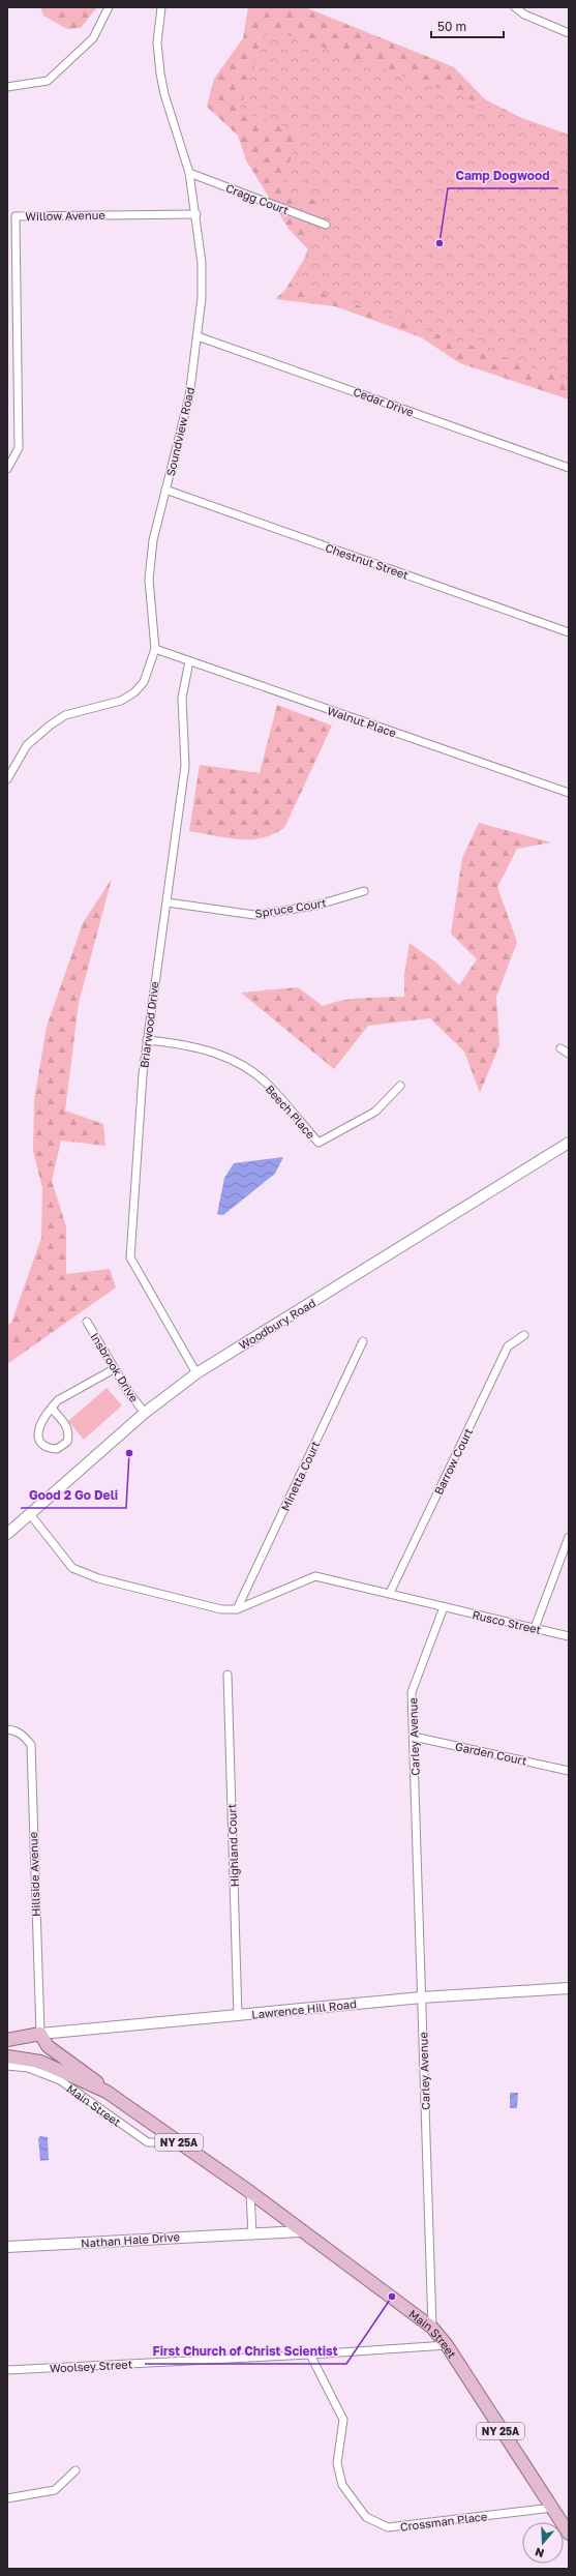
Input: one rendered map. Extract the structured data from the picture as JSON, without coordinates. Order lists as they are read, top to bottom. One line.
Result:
{"streets":{"main road":["Woodbury Road","Lawrence Hill Road","Main Street","NY 25A","Nathan Hale Drive"],"street":["Cragg Court","Willow Avenue","Cedar Drive","Soundview Road","Chestnut Street","Walnut Place","Spruce Court","Briarwood Drive","Beech Place","Insbrook Drive","Barrow Court","Minetta Court","Rusco Street","Carley Avenue","Garden Court","Highland Court","Hillside Avenue","Woolsey Street","Crossman Place"]},"crossings":[["Cragg Court","Soundview Road"],["Willow Avenue","Soundview Road"],["Cedar Drive","Soundview Road"],["Soundview Road","Chestnut Street"],["Soundview Road","Walnut Place"],["Walnut Place","Briarwood Drive"],["Spruce Court","Briarwood Drive"],["Briarwood Drive","Beech Place"],["Briarwood Drive","Woodbury Road"],["Woodbury Road","Insbrook Drive"],["Rusco Street","Carley Avenue"],["Carley Avenue","Garden Court"],["Carley Avenue","Lawrence Hill Road"],["Carley Avenue","Main Street"],["Highland Court","Lawrence Hill Road"],["Hillside Avenue","Lawrence Hill Road"],["Hillside Avenue","Main Street"],["Lawrence Hill Road","Main Street"],["Main Street","Nathan Hale Drive"],["Main Street","Woolsey Street"],["Main Street","Crossman Place"],["Woolsey Street","Crossman Place"]],"places":["Camp Dogwood","Good 2 Go Deli","First Church of Christ Scientist"],"scale_bar":"50 m","north":"bottom"}
